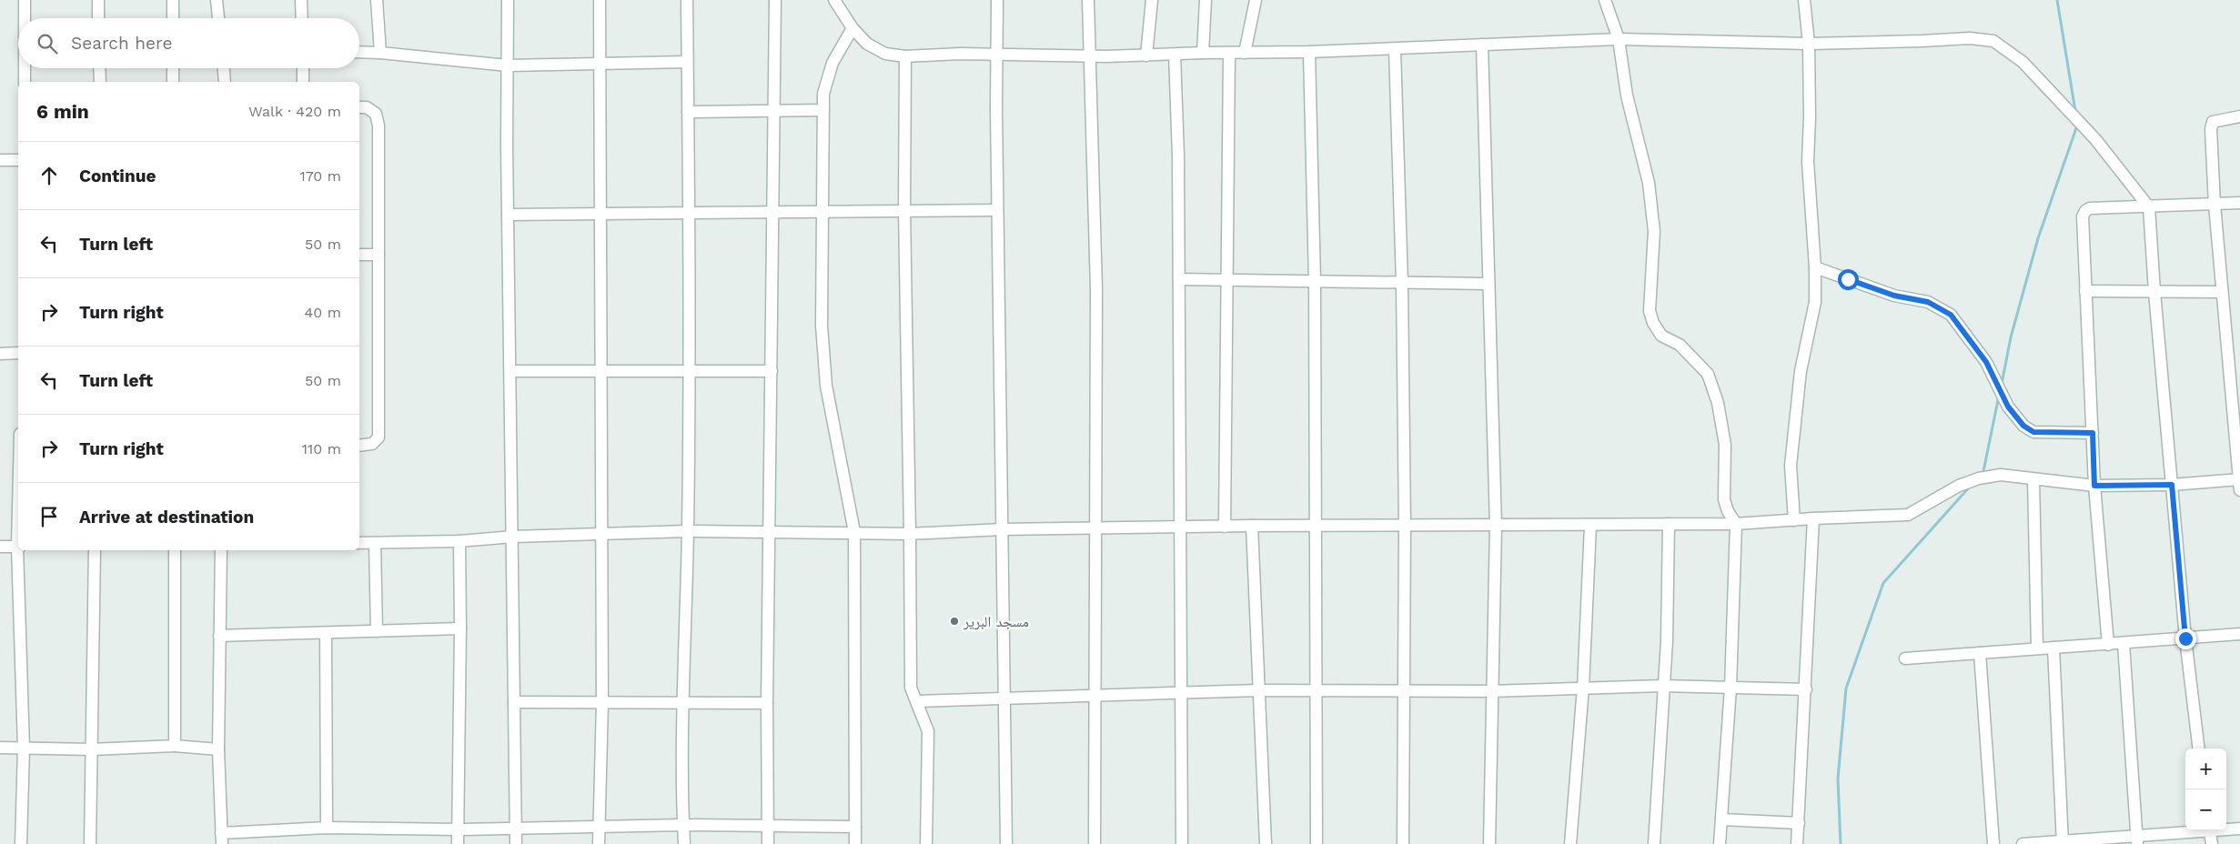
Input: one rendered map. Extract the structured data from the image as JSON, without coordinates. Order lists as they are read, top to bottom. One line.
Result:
{"places":["مسجد البرير"],"page":{"search":"Search here","heading":["6 min","Walk · 420 m"],"list":[["Continue","170 m"],["Turn left","50 m"],["Turn right","40 m"],["Turn left","50 m"],["Turn right","110 m"],"Arrive at destination"],"map_buttons":["+","−"]}}
